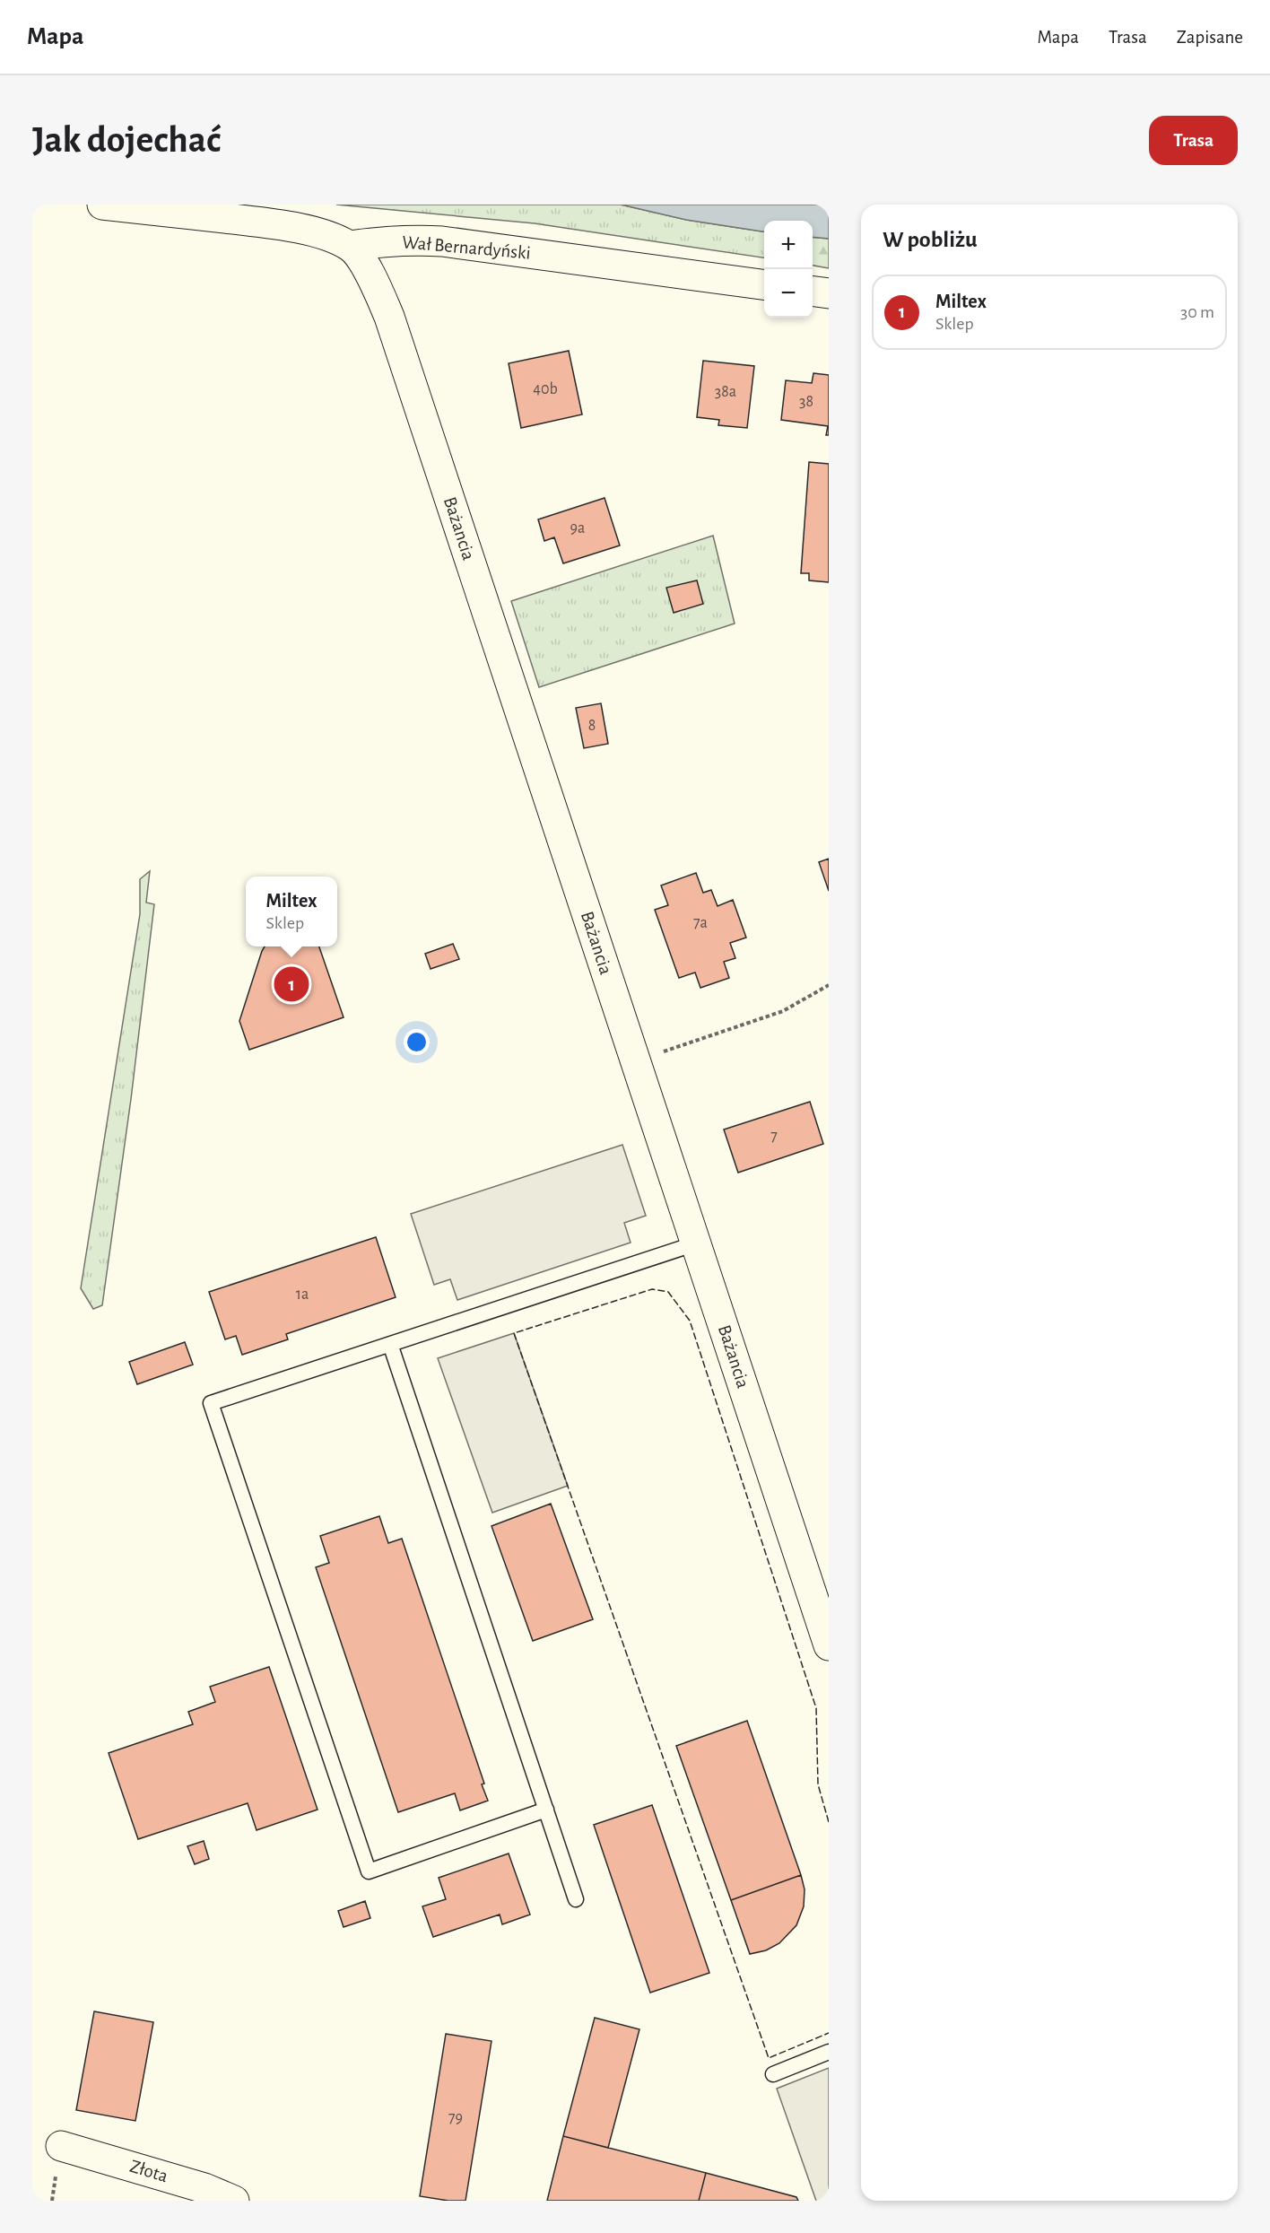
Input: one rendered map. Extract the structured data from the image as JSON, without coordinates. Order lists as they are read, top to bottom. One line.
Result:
{"streets":{"street":["Wał Bernardyński","Bażancia","Złota"]},"crossings":[["Wał Bernardyński","Bażancia"]],"house_numbers":["40b","38a","38","9a","8","7a","7","1a","79"],"page":{"header":"Mapa","nav":["Mapa","Trasa","Zapisane"],"buttons":"Trasa","title":"Jak dojechać","heading":"W pobliżu","map_buttons":["+","−"],"list":[{"mark":"1","name":"Miltex","note":"Sklep","value":"30 m"}],"popup":["Miltex","Sklep"],"pins":"1"}}
